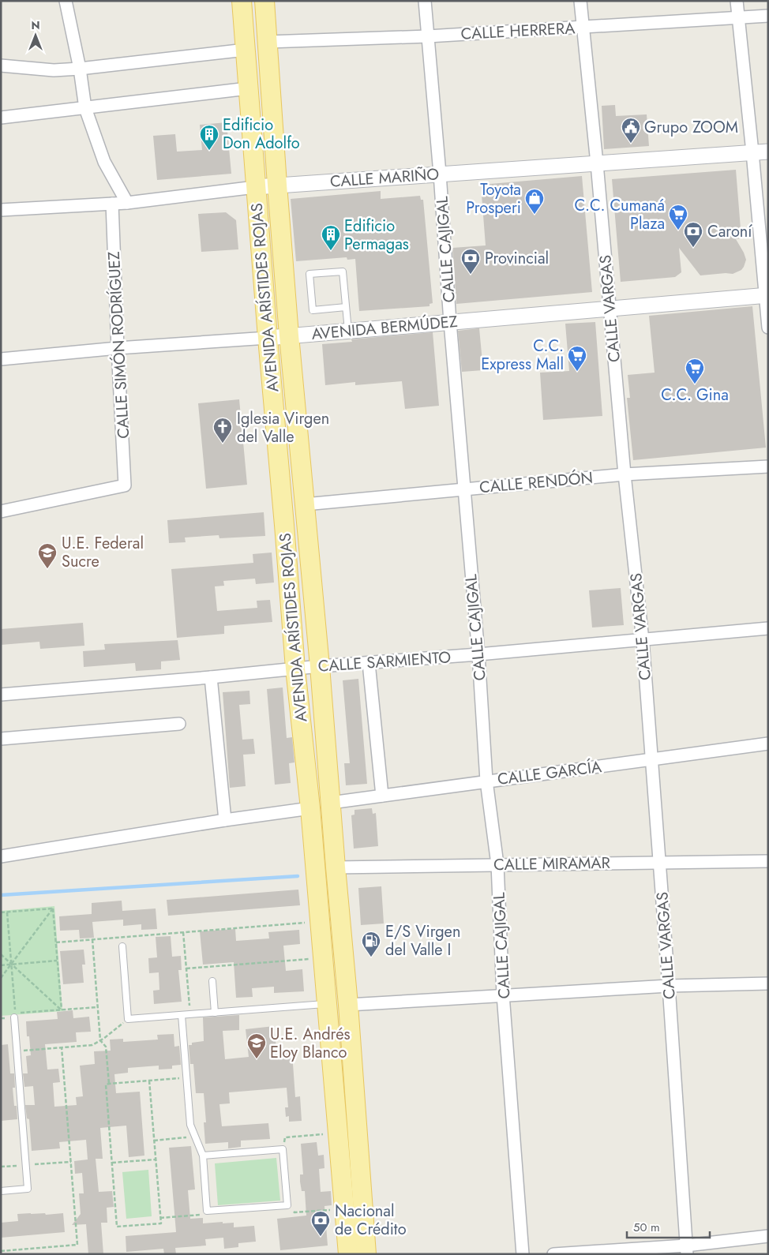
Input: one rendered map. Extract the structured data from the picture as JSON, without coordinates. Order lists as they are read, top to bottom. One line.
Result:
{"streets":{"main road":["AVENIDA ARÍSTIDES ROJAS"],"street":["CALLE HERRERA","CALLE MARIÑO","CALLE CAJIGAL","CALLE VARGAS","AVENIDA BERMÚDEZ","CALLE SIMÓN RODRÍGUEZ","CALLE RENDÓN","CALLE SARMIENTO","CALLE GARCÍA","CALLE MIRAMAR"]},"crossings":[["CALLE HERRERA","CALLE CAJIGAL"],["CALLE HERRERA","AVENIDA ARÍSTIDES ROJAS"],["CALLE HERRERA","CALLE VARGAS"],["CALLE MARIÑO","CALLE CAJIGAL"],["CALLE MARIÑO","AVENIDA ARÍSTIDES ROJAS"],["CALLE MARIÑO","CALLE VARGAS"],["CALLE MARIÑO","CALLE SIMÓN RODRÍGUEZ"],["CALLE CAJIGAL","AVENIDA BERMÚDEZ"],["CALLE CAJIGAL","CALLE RENDÓN"],["CALLE CAJIGAL","CALLE SARMIENTO"],["CALLE CAJIGAL","CALLE GARCÍA"],["CALLE CAJIGAL","CALLE MIRAMAR"],["AVENIDA ARÍSTIDES ROJAS","AVENIDA BERMÚDEZ"],["AVENIDA ARÍSTIDES ROJAS","CALLE RENDÓN"],["AVENIDA ARÍSTIDES ROJAS","CALLE SARMIENTO"],["AVENIDA ARÍSTIDES ROJAS","CALLE GARCÍA"],["AVENIDA ARÍSTIDES ROJAS","CALLE MIRAMAR"],["CALLE VARGAS","AVENIDA BERMÚDEZ"],["CALLE VARGAS","CALLE RENDÓN"],["CALLE VARGAS","CALLE SARMIENTO"],["CALLE VARGAS","CALLE GARCÍA"],["CALLE VARGAS","CALLE MIRAMAR"],["AVENIDA BERMÚDEZ","CALLE SIMÓN RODRÍGUEZ"]],"places":{"public building":["Grupo ZOOM"],"building":["Edificio Don Adolfo","Edificio Permagas"],"shop":["Toyota Prosperi"],"supermarket":["C.C. Cumaná Plaza","C.C. Express Mall","C.C. Gina"],"bank":["Caroní","Provincial","Nacional de Crédito"],"church":["Iglesia Virgen del Valle"],"school or university":["U.E. Federal Sucre","U.E. Andrés Eloy Blanco"],"fuel station":["E/S Virgen del Valle I"]},"scale_bar":"50 m","north":"top"}
